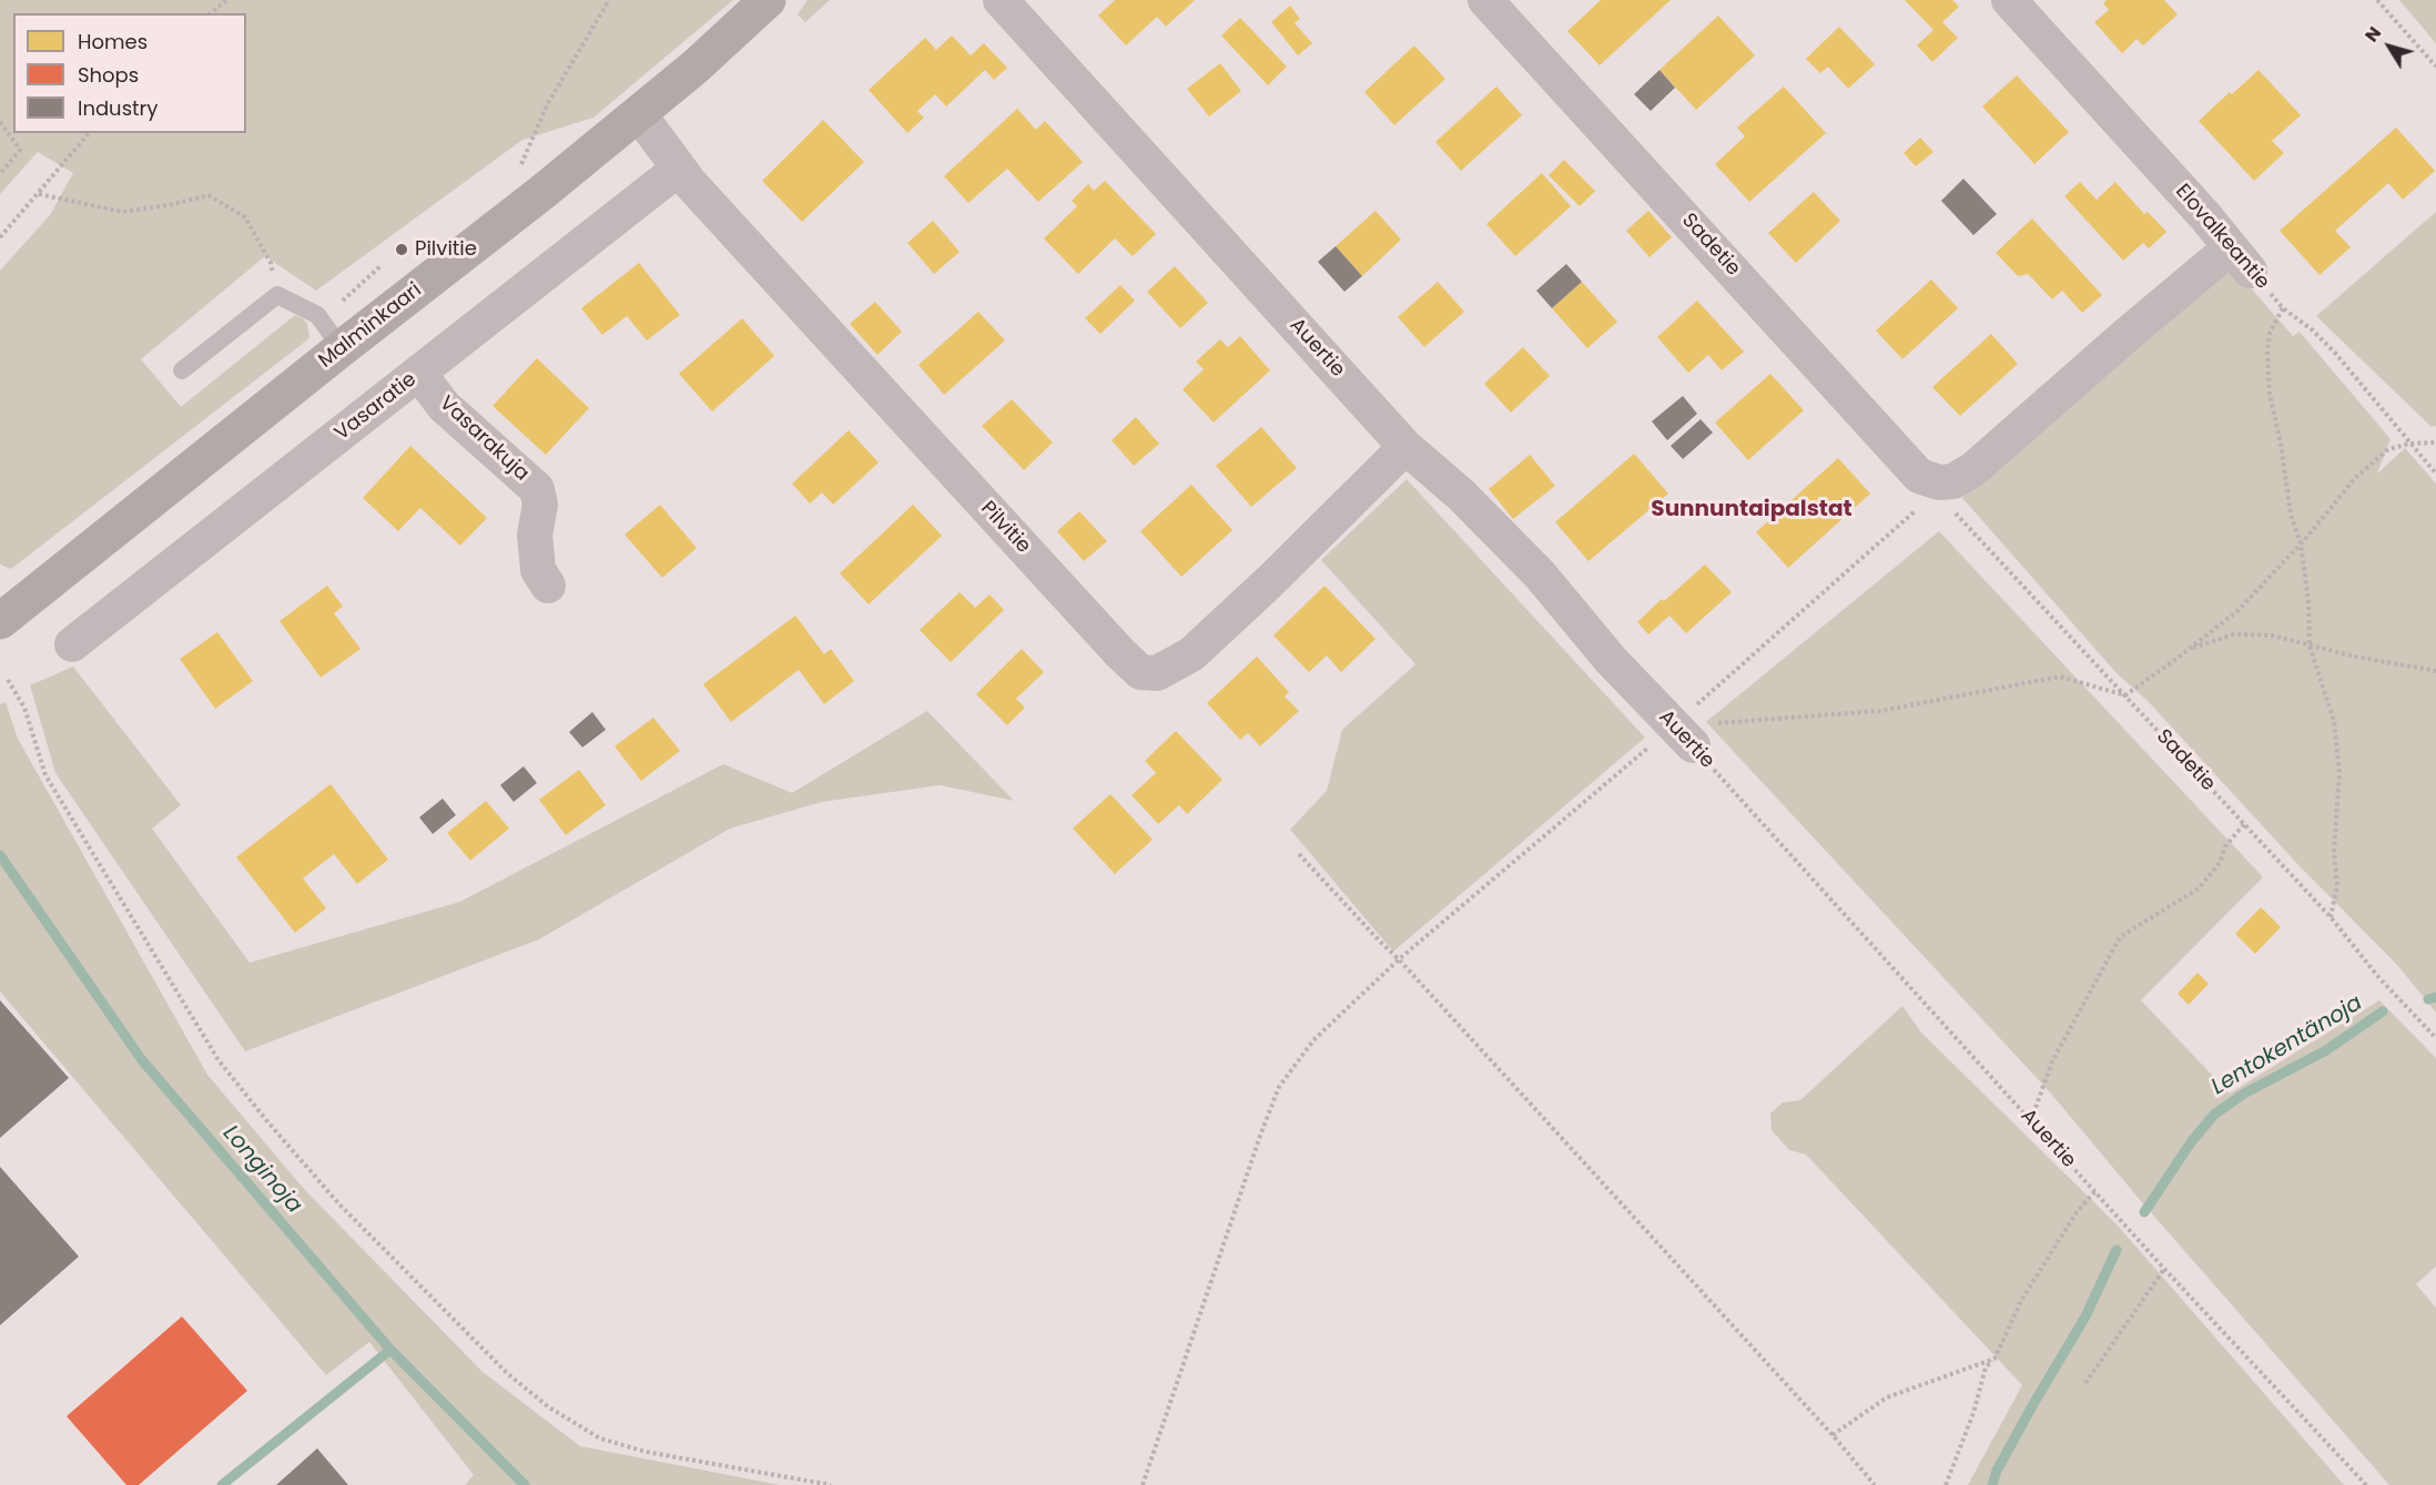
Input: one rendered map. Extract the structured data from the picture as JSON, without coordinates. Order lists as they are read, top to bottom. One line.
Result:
{"streets":{"main road":["Malminkaari"],"street":["Elovalkeantie","Sadetie","Auertie","Vasaratie","Vasarakuja","Pilvitie"]},"crossings":[["Malminkaari","Pilvitie"],["Auertie","Pilvitie"],["Vasaratie","Vasarakuja"],["Vasaratie","Pilvitie"]],"districts":["Sunnuntaipalstat"],"water":["Lentokentänoja","Longinoja"],"places":["Pilvitie"],"legend":["Homes","Shops","Industry"],"north":"top left"}
